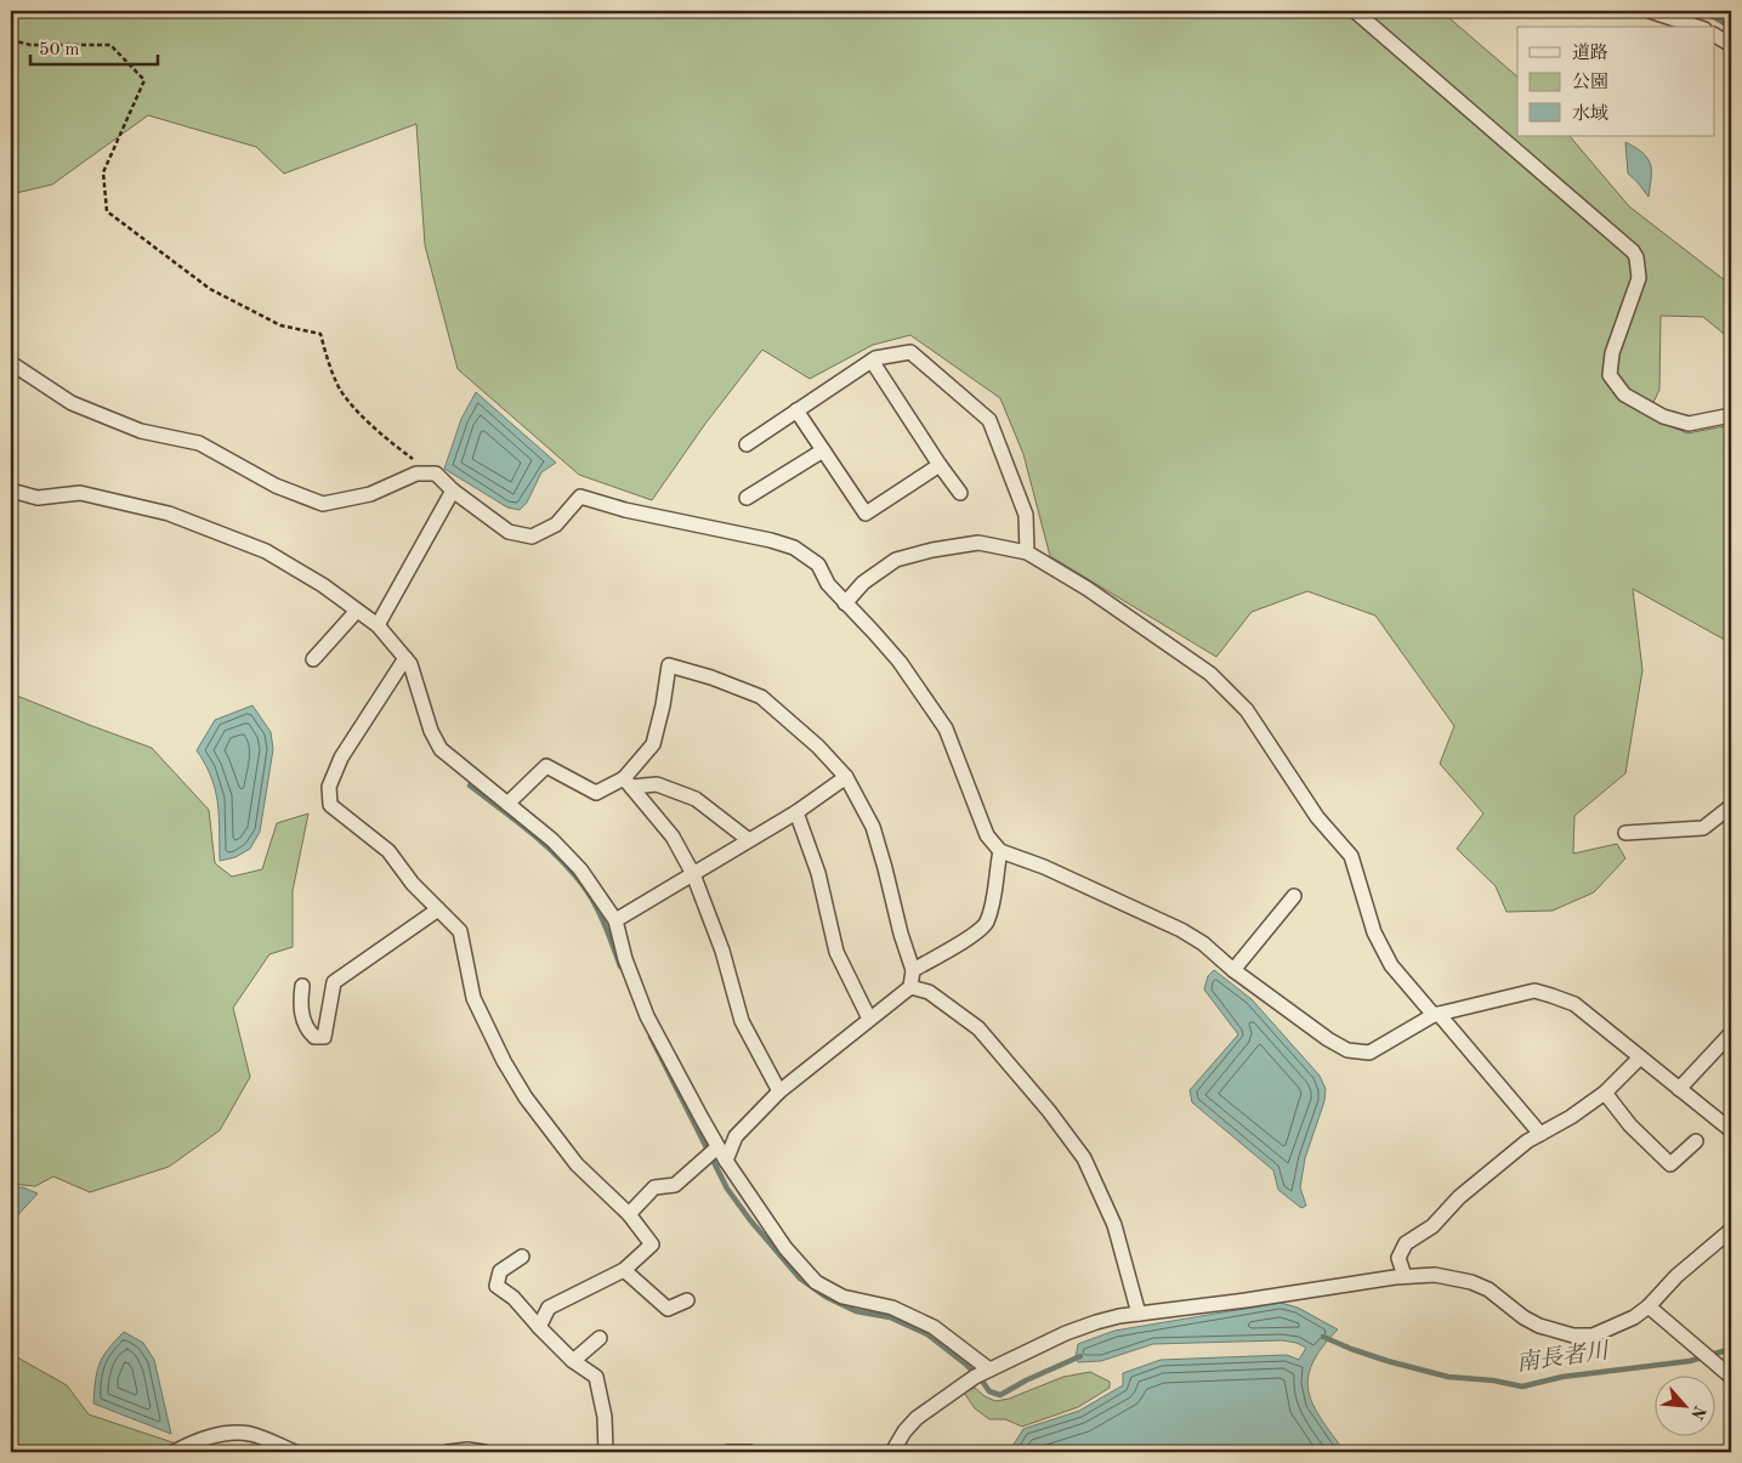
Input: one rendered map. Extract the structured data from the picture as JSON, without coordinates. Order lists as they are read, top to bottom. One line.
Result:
{"water":["南長者川"],"legend":["道路","公園","水域"],"scale_bar":"50 m","north":"bottom right"}
